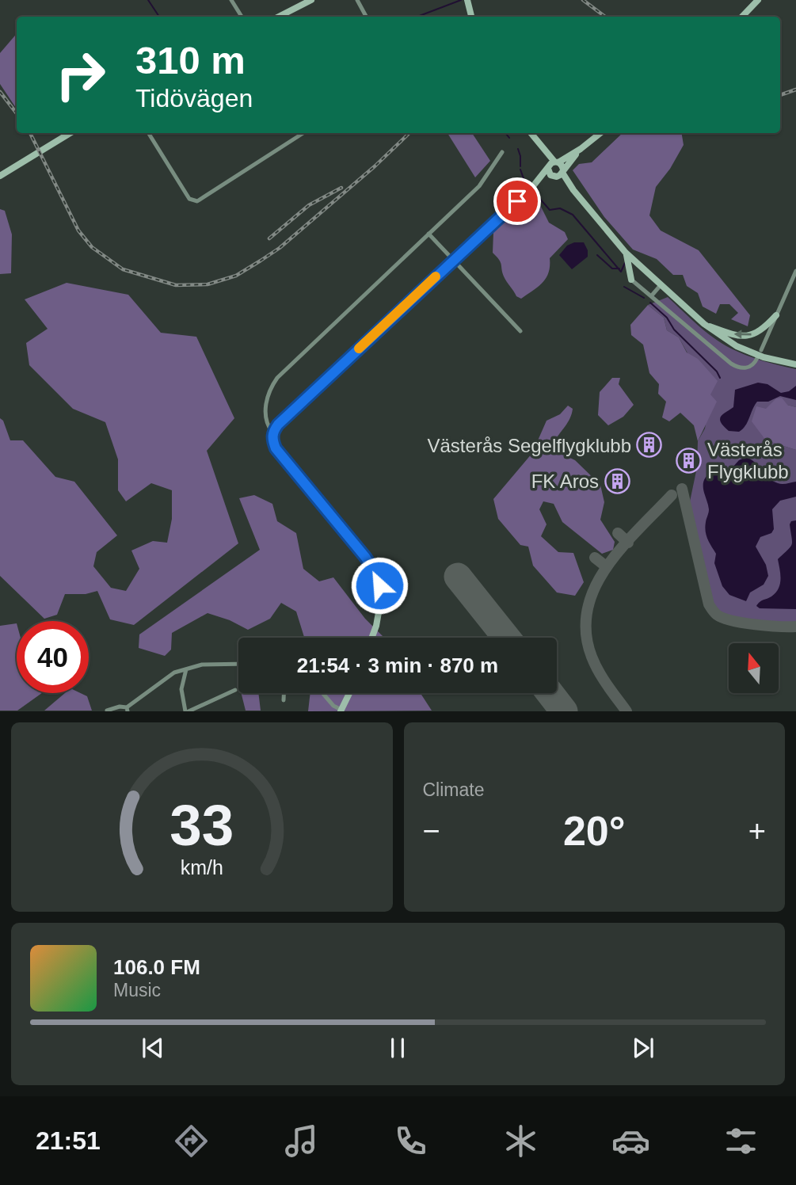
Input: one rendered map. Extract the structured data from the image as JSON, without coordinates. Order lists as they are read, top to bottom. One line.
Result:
{"places":{"building":["Västerås Segelflygklubb","Västerås Flygklubb","FK Aros"]},"north":"top","page":{"turn":["310 m","Tidövägen"],"limit":"40","trip":"21:54 · 3 min · 870 m","tile":"Climate","heat":["−","20°","+"],"song":["106.0 FM","Music"],"tabs":"21:51","gauge":["33","km/h"]}}
